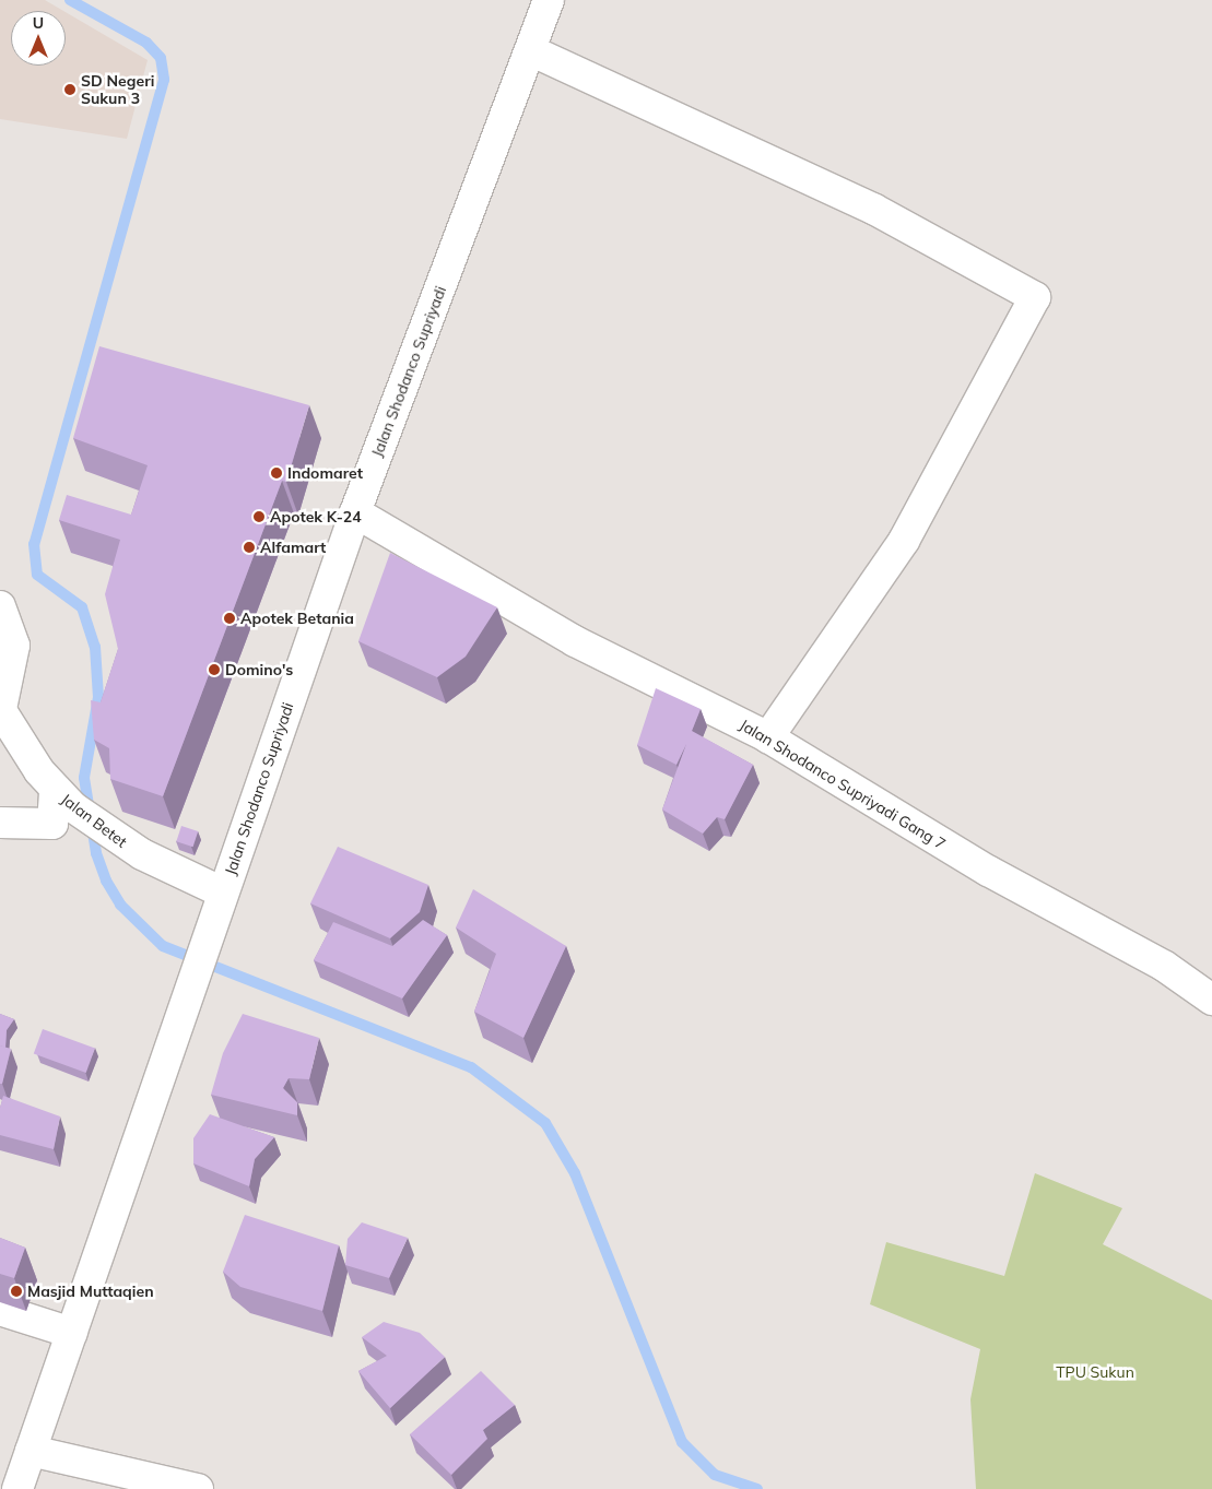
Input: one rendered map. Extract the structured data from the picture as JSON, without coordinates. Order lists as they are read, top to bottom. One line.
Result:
{"streets":{"street":["Jalan Shodanco Supriyadi","Jalan Shodanco Supriyadi Gang 7","Jalan Betet"]},"crossings":[["Jalan Shodanco Supriyadi","Jalan Shodanco Supriyadi Gang 7"],["Jalan Shodanco Supriyadi","Jalan Betet"]],"parks":["TPU Sukun"],"places":["SD Negeri Sukun 3","Indomaret","Apotek K-24","Alfamart","Apotek Betania","Domino's","Masjid Muttaqien"],"north":"top"}
